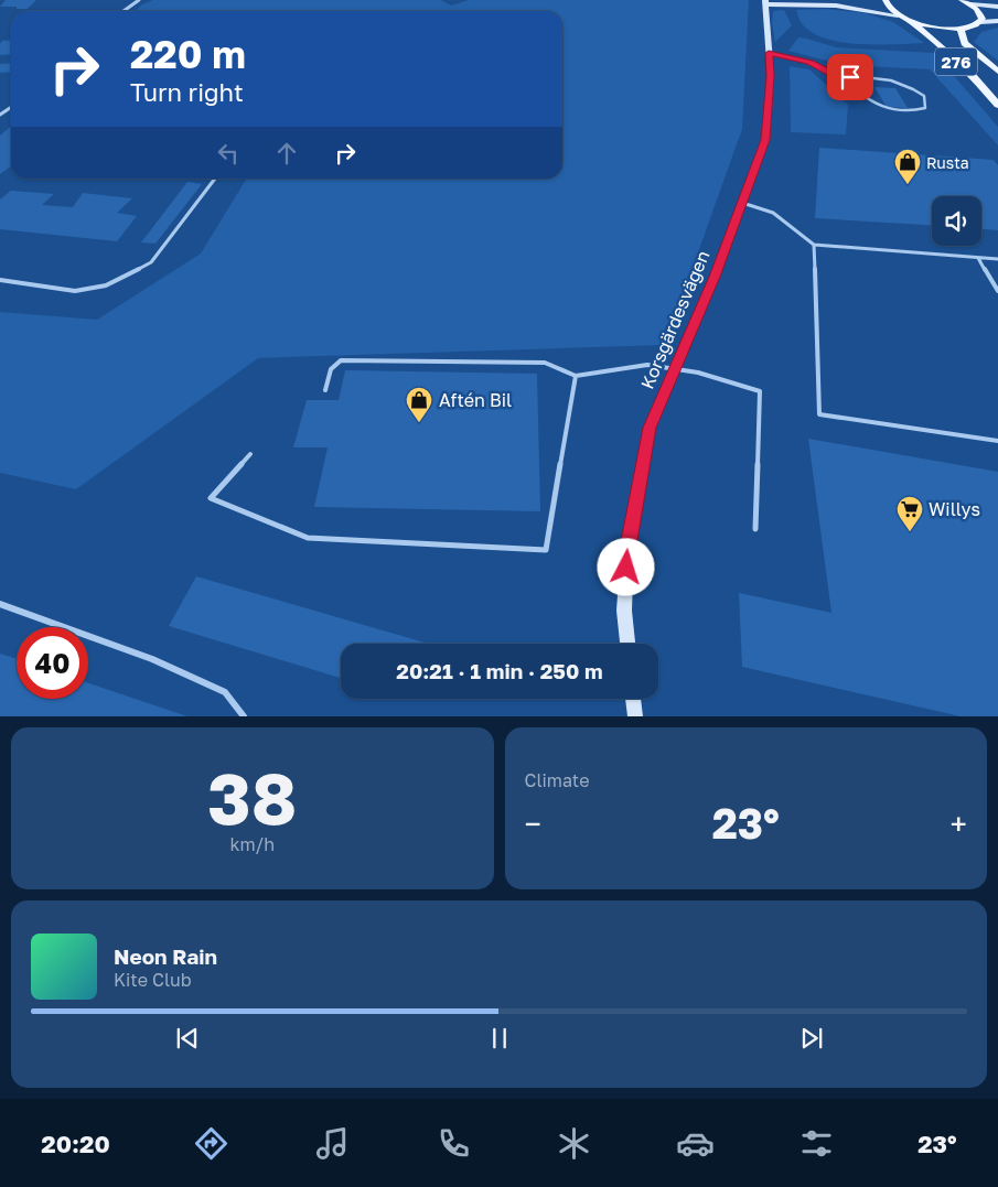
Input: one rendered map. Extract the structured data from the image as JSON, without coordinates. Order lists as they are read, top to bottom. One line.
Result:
{"streets":{"main road":["276"],"street":["Korsgärdesvägen"]},"places":{"shop":["Rusta","Aftén Bil"],"supermarket":["Willys"]},"page":{"turn":["220 m","Turn right"],"limit":"40","trip":"20:21 · 1 min · 250 m","tile":[["38","km/h"],"Climate"],"heat":["−","23°","+"],"song":["Neon Rain","Kite Club"],"tabs":["20:20","23°"]}}
